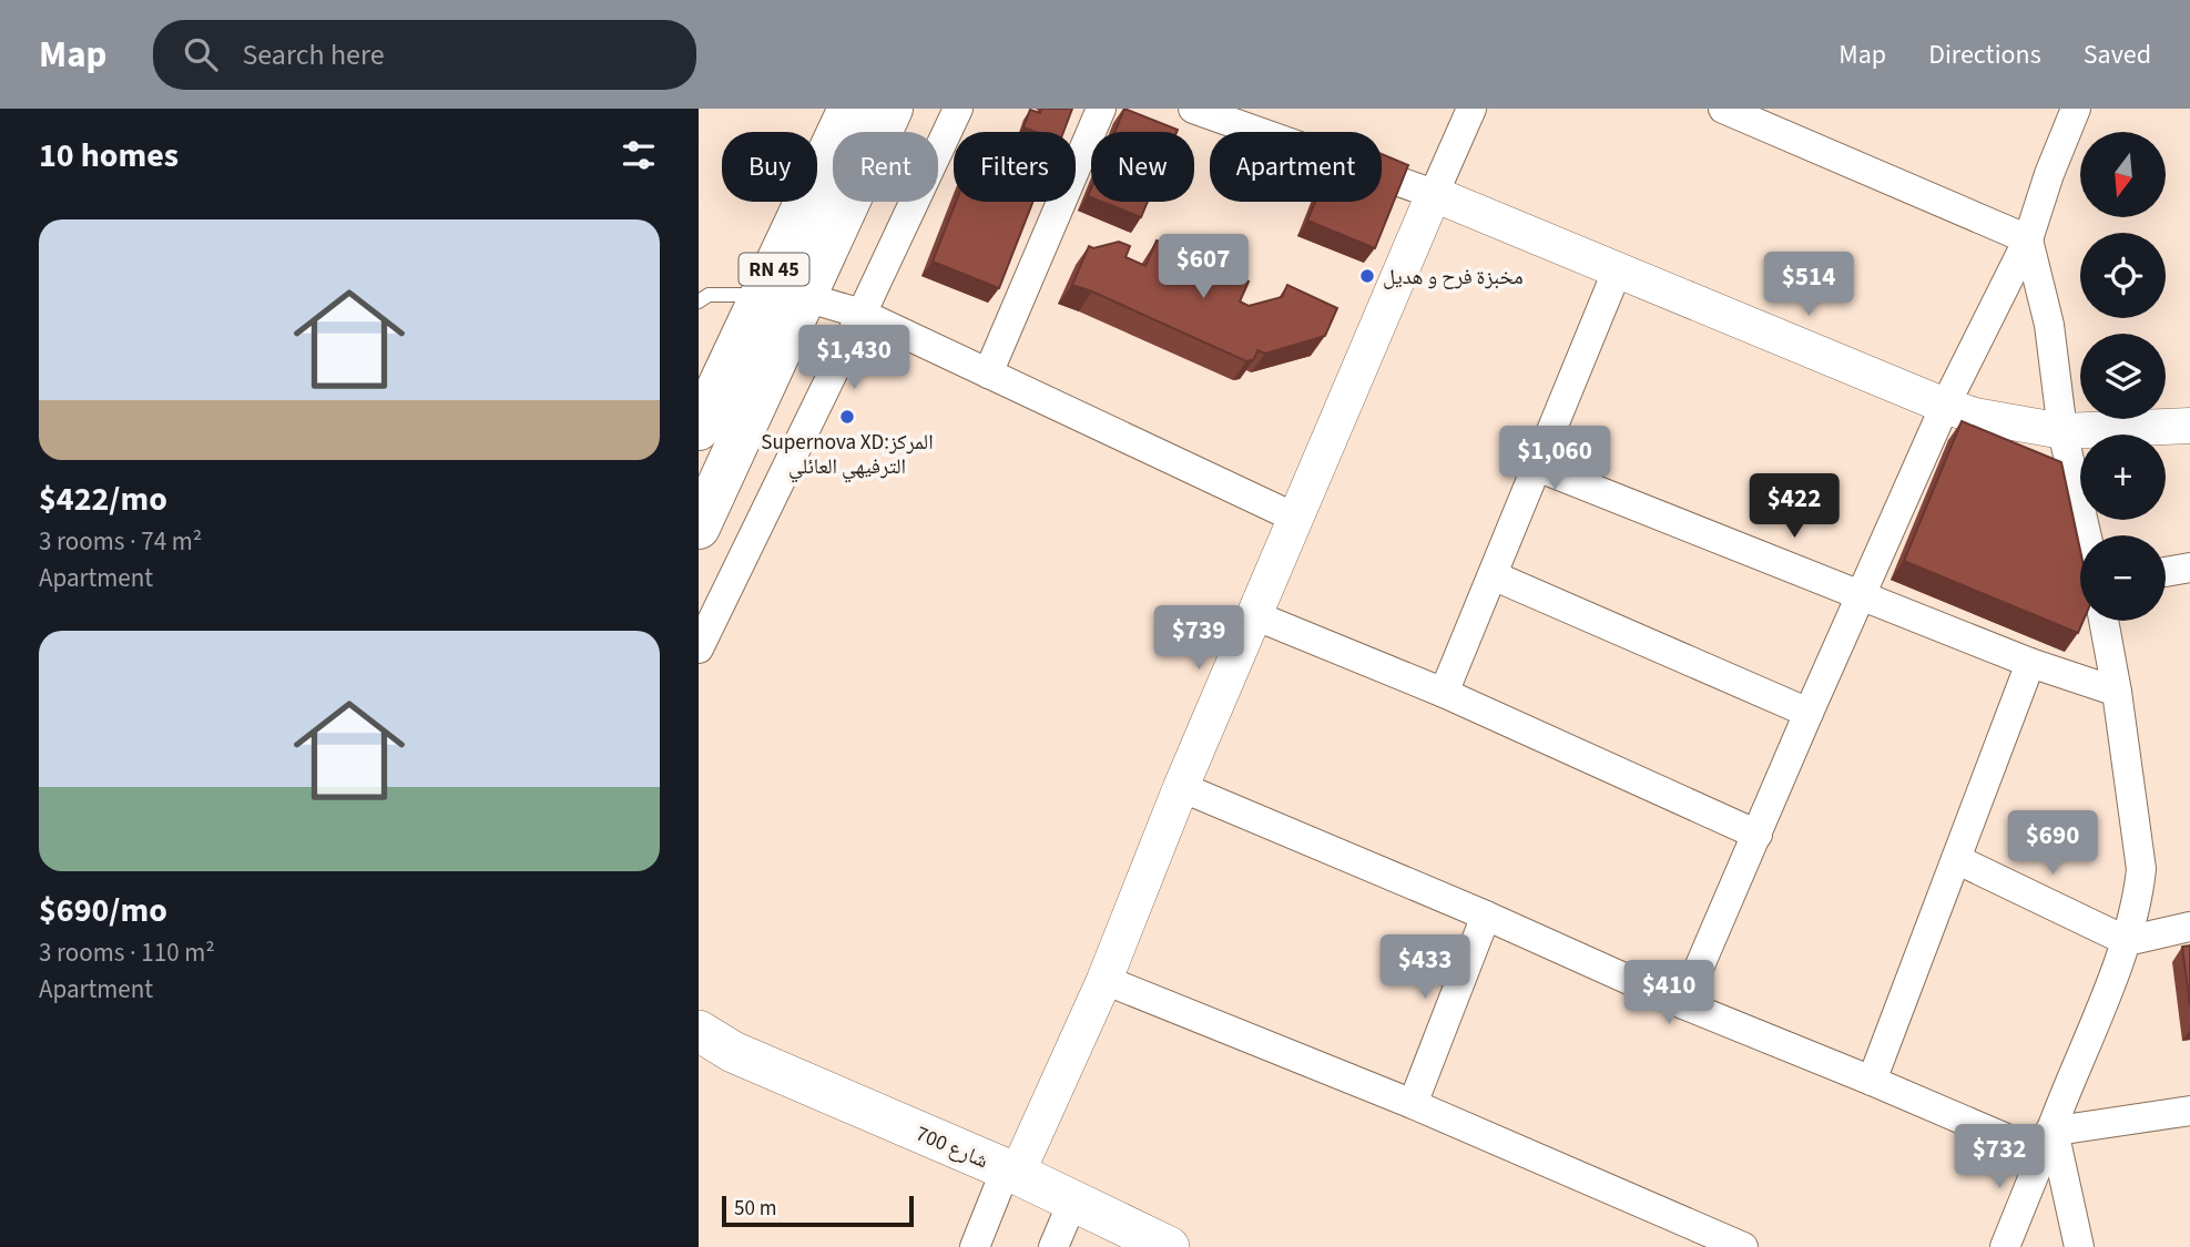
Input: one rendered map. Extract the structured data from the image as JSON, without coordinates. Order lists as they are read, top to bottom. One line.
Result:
{"streets":{"main road":["RN 45","شارع 700"]},"places":["مخبزة فرح و هديل","Supernova XD;المركز الترفيهي العائلي"],"scale_bar":"50 m","north":"bottom","page":{"header":"Map","search":"Search here","nav":["Map","Directions","Saved"],"heading":"10 homes","map_buttons":["+","−"],"chip":["Buy","Rent","Filters","New","Apartment"],"list":[{"name":"$422/mo","note":"3 rooms · 74 m² · Apartment"},{"name":"$690/mo","note":"3 rooms · 110 m² · Apartment"}],"price":["$607","$514","$1,430","$1,060","$422","$739","$690","$433","$410","$732"],"scale":"50 m"}}
